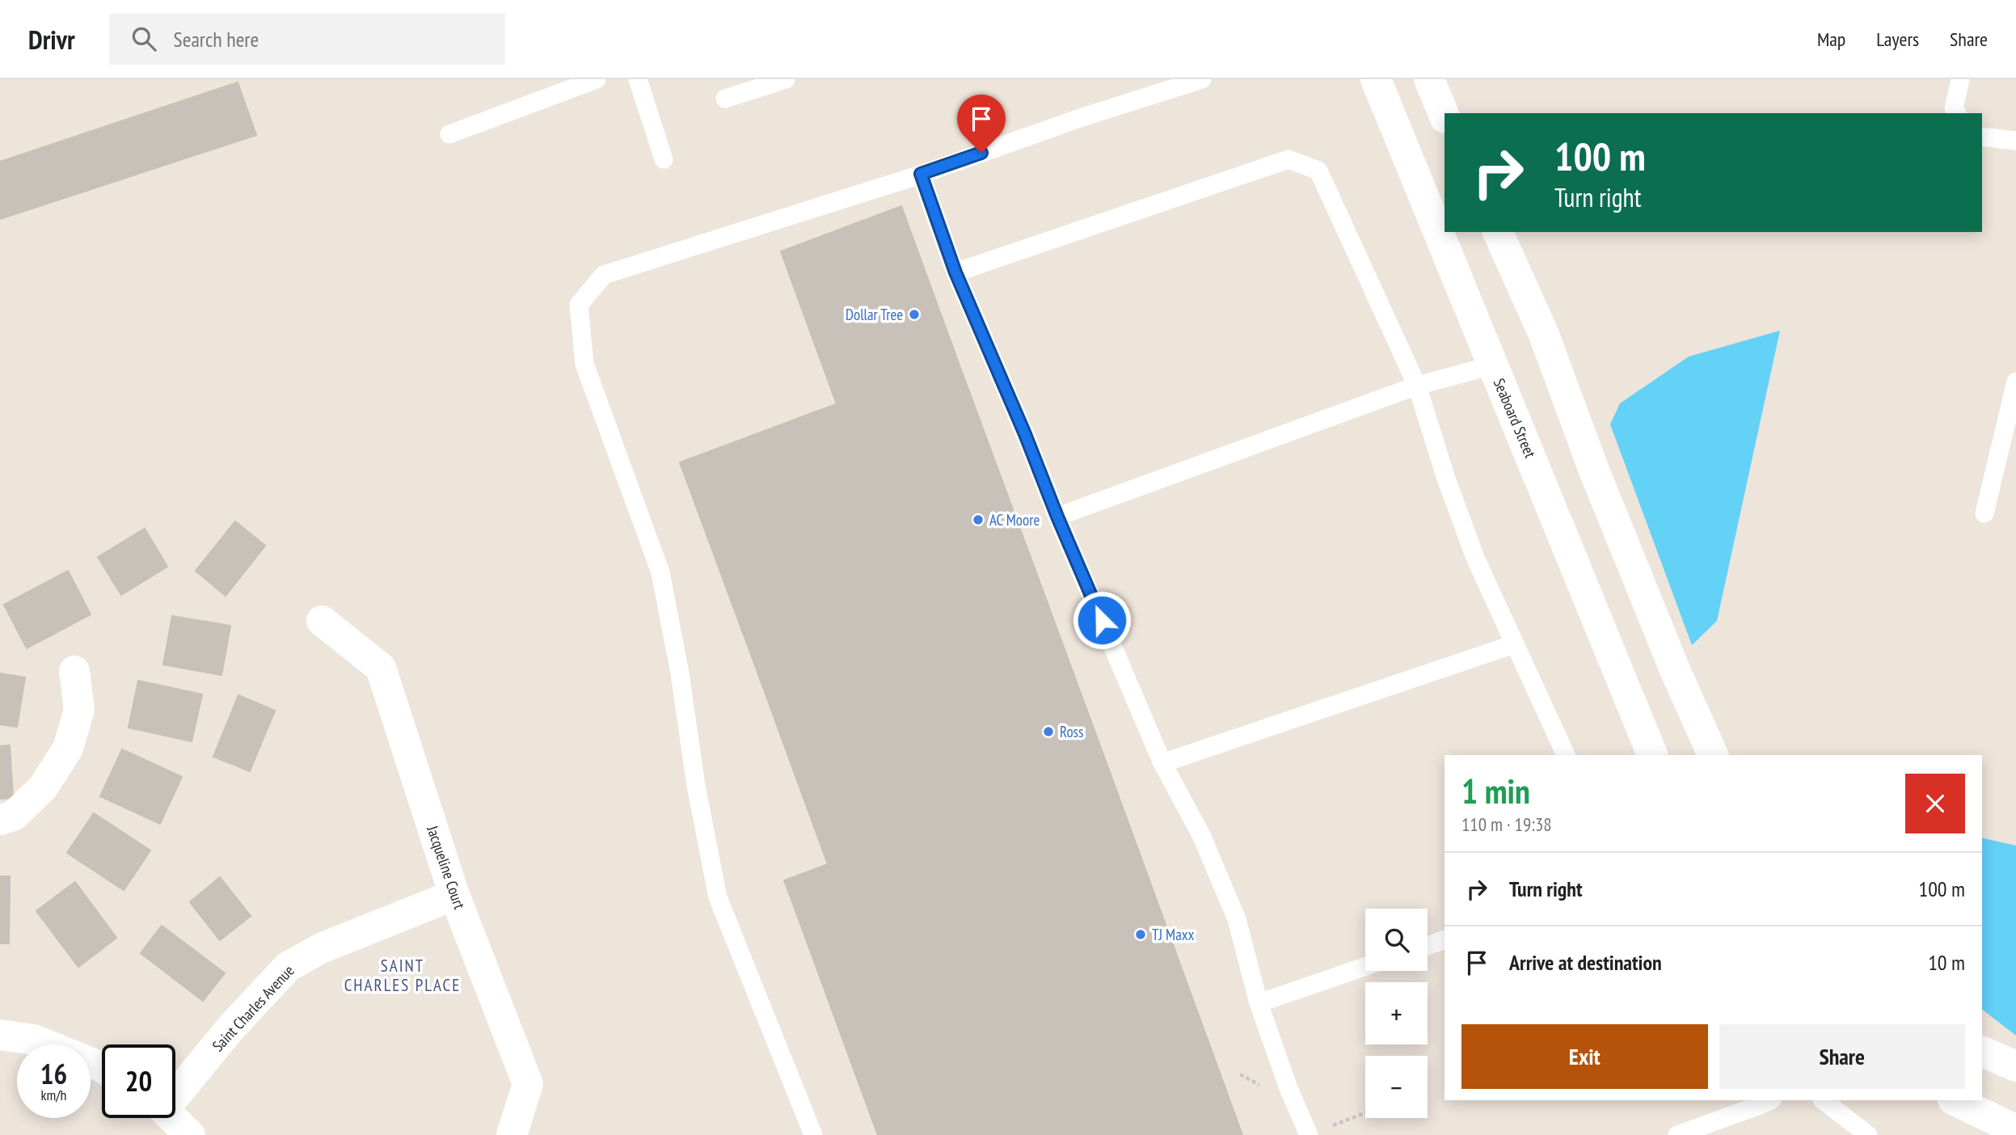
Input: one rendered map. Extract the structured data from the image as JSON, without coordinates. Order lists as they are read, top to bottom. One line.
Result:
{"streets":{"street":["Seaboard Street","Jacqueline Court","Saint Charles Avenue"]},"crossings":[["Jacqueline Court","Saint Charles Avenue"]],"districts":["SAINT CHARLES PLACE"],"places":["Dollar Tree","AC Moore","Ross","TJ Maxx"],"page":{"header":"Drivr","search":"Search here","nav":["Map","Layers","Share"],"turn":["100 m","Turn right"],"heading":["1 min","110 m · 19:38"],"list":[{"name":"Turn right","value":"100 m"},{"name":"Arrive at destination","value":"10 m"}],"map_buttons":["+","−"],"buttons":["Exit","Share"],"speed":"16 km/h","limit":"20"}}
